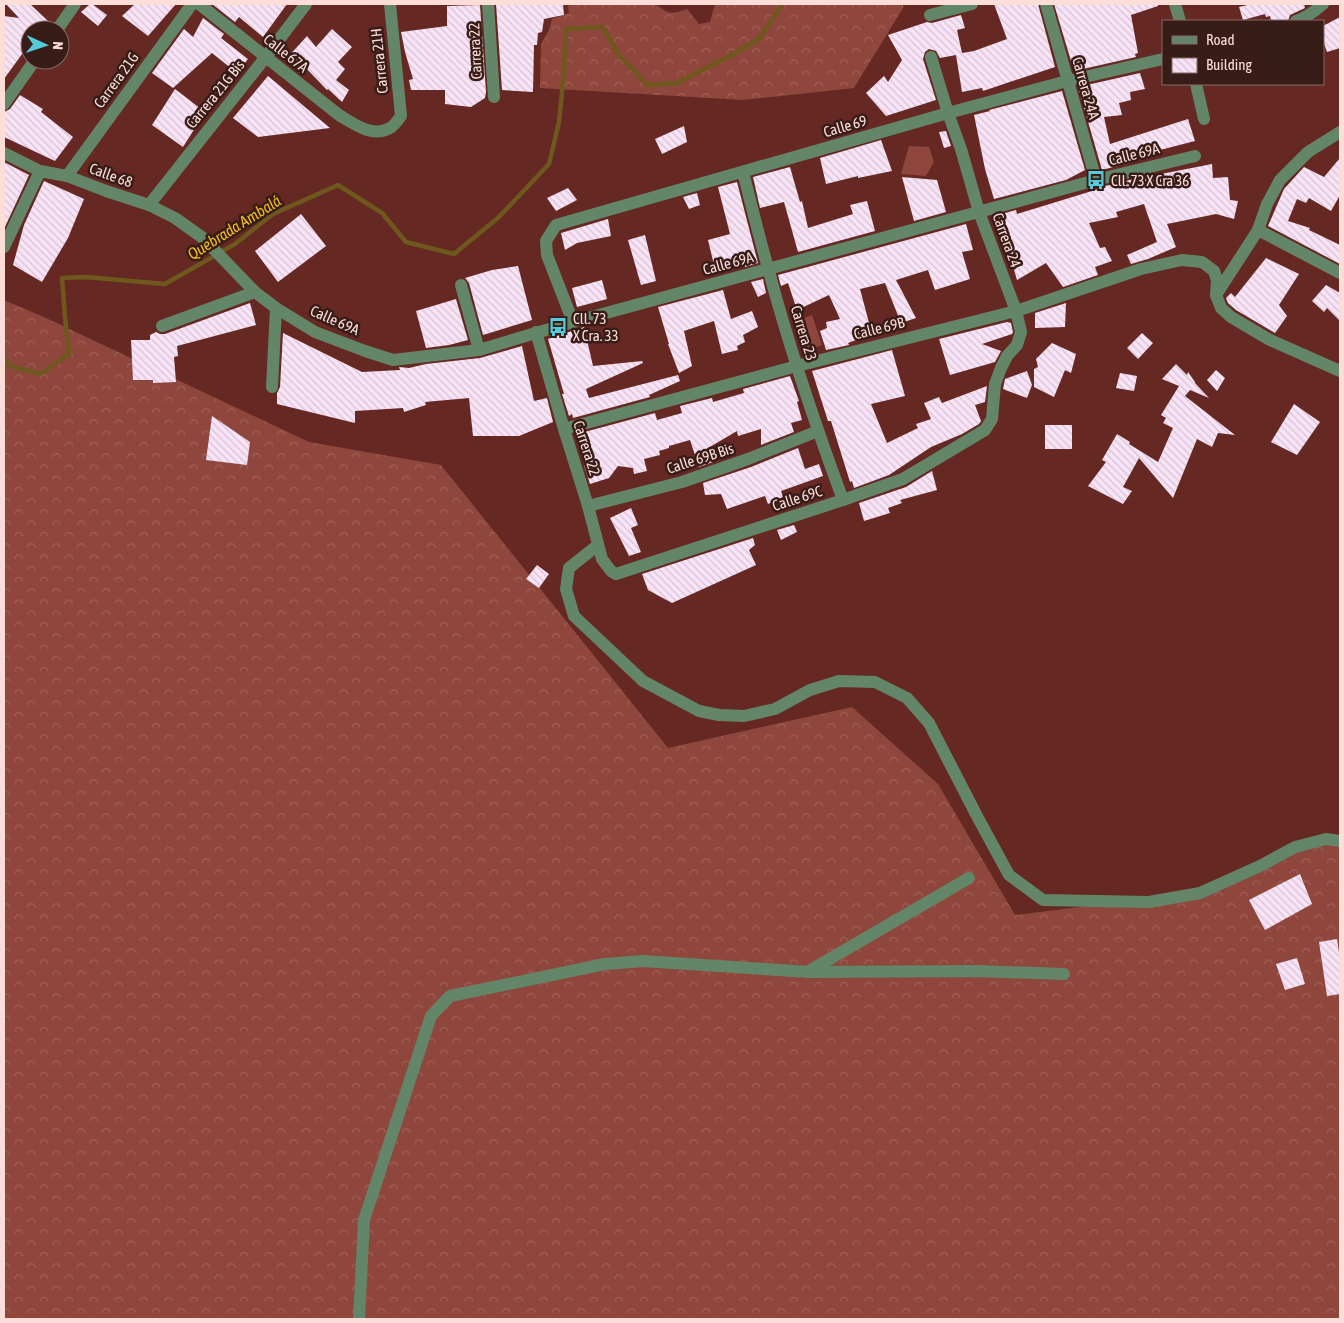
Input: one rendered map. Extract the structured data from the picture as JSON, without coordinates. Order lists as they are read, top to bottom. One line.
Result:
{"streets":{"street":["Carrera 22","Calle 67A","Carrera 21H","Carrera 21G","Carrera 24A","Carrera 21G Bis","Calle 69","Calle 69A","Calle 68","Carrera 24","Calle 69B","Carrera 23","Calle 69B Bis","Calle 69C"]},"crossings":[["Carrera 22","Calle 69A"],["Carrera 22","Calle 69B"],["Carrera 22","Calle 69B Bis"],["Carrera 22","Calle 69C"],["Calle 67A","Carrera 21H"],["Calle 67A","Carrera 21G Bis"],["Carrera 21G","Calle 68"],["Carrera 24A","Calle 69"],["Carrera 24A","Calle 69A"],["Carrera 21G Bis","Calle 68"],["Calle 69","Calle 69A"],["Calle 69","Carrera 24"],["Calle 69","Carrera 23"],["Calle 69A","Carrera 24"],["Calle 69A","Carrera 23"],["Carrera 24","Calle 69B"],["Carrera 24","Calle 69C"],["Calle 69B","Carrera 23"],["Carrera 23","Calle 69B Bis"],["Carrera 23","Calle 69C"]],"water":["Quebrada Ambalá"],"places":{"bus stop":["Cll. 73 X Cra 36","Cll. 73 X Cra. 33"]},"legend":["Road","Building"],"north":"right"}
